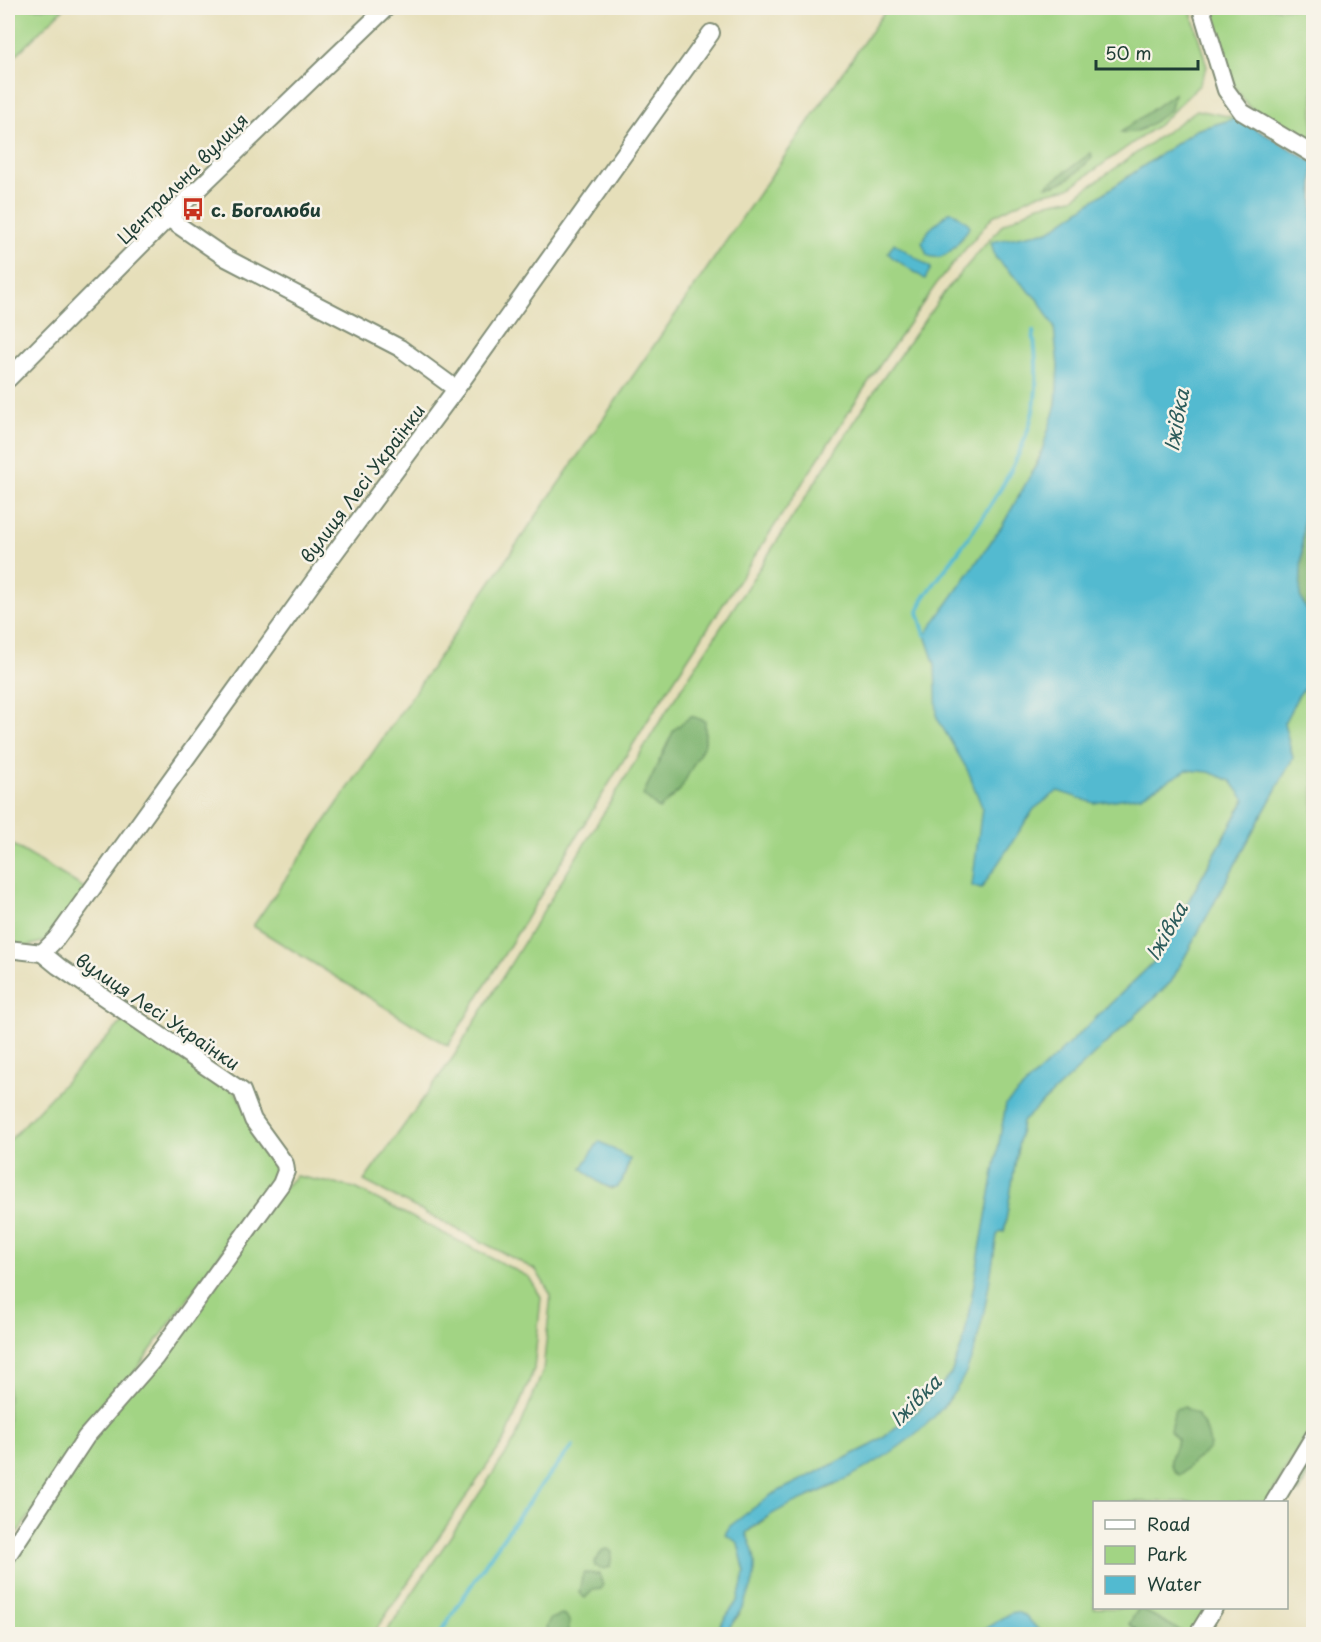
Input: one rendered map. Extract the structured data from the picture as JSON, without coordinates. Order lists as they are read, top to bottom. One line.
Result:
{"streets":{"street":["Центральна вулиця","вулиця Лесі Українки"]},"water":["Іжівка"],"places":{"bus stop":["с. Боголюби"]},"legend":["Road","Park","Water"],"scale_bar":"50 m"}
